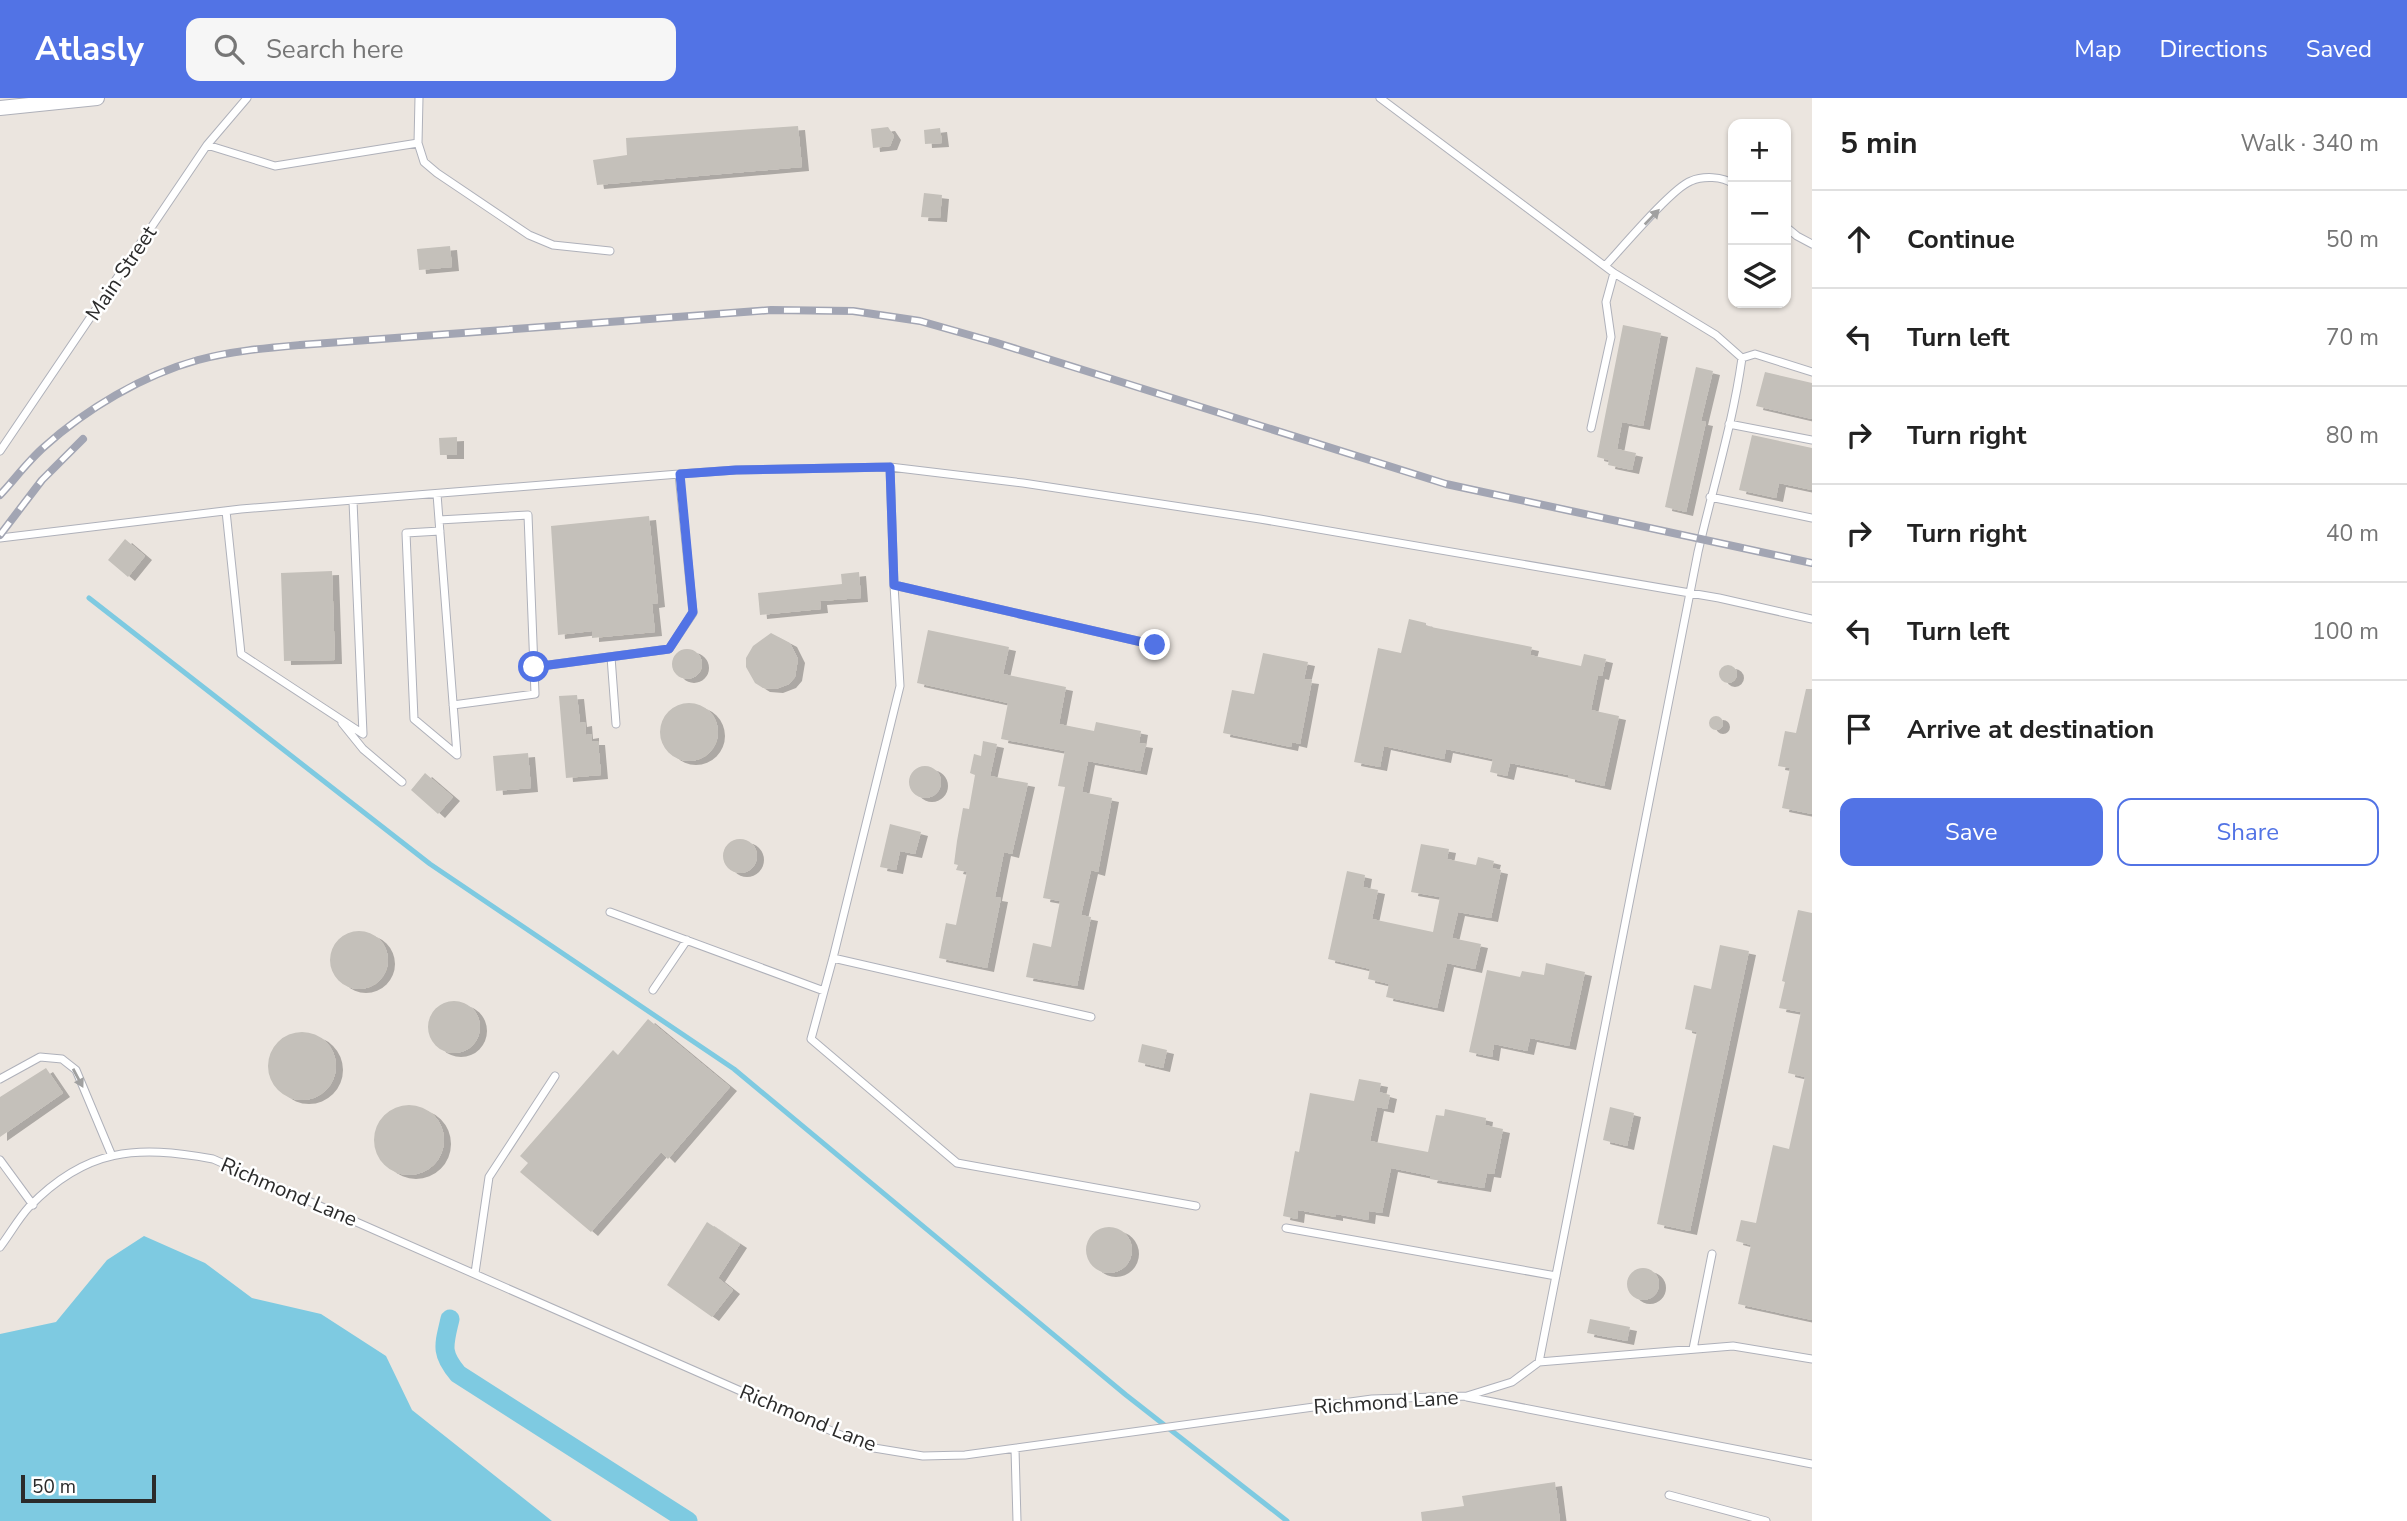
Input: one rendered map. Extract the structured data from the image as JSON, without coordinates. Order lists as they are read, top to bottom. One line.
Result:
{"streets":{"lane":["Main Street","Richmond Lane"]},"scale_bar":"50 m","page":{"header":"Atlasly","search":"Search here","nav":["Map","Directions","Saved"],"heading":["5 min","Walk · 340 m"],"map_buttons":["+","−"],"list":[["Continue","50 m"],["Turn left","70 m"],["Turn right","80 m"],["Turn right","40 m"],["Turn left","100 m"],"Arrive at destination"],"buttons":["Save","Share"],"scale":"50 m"}}
